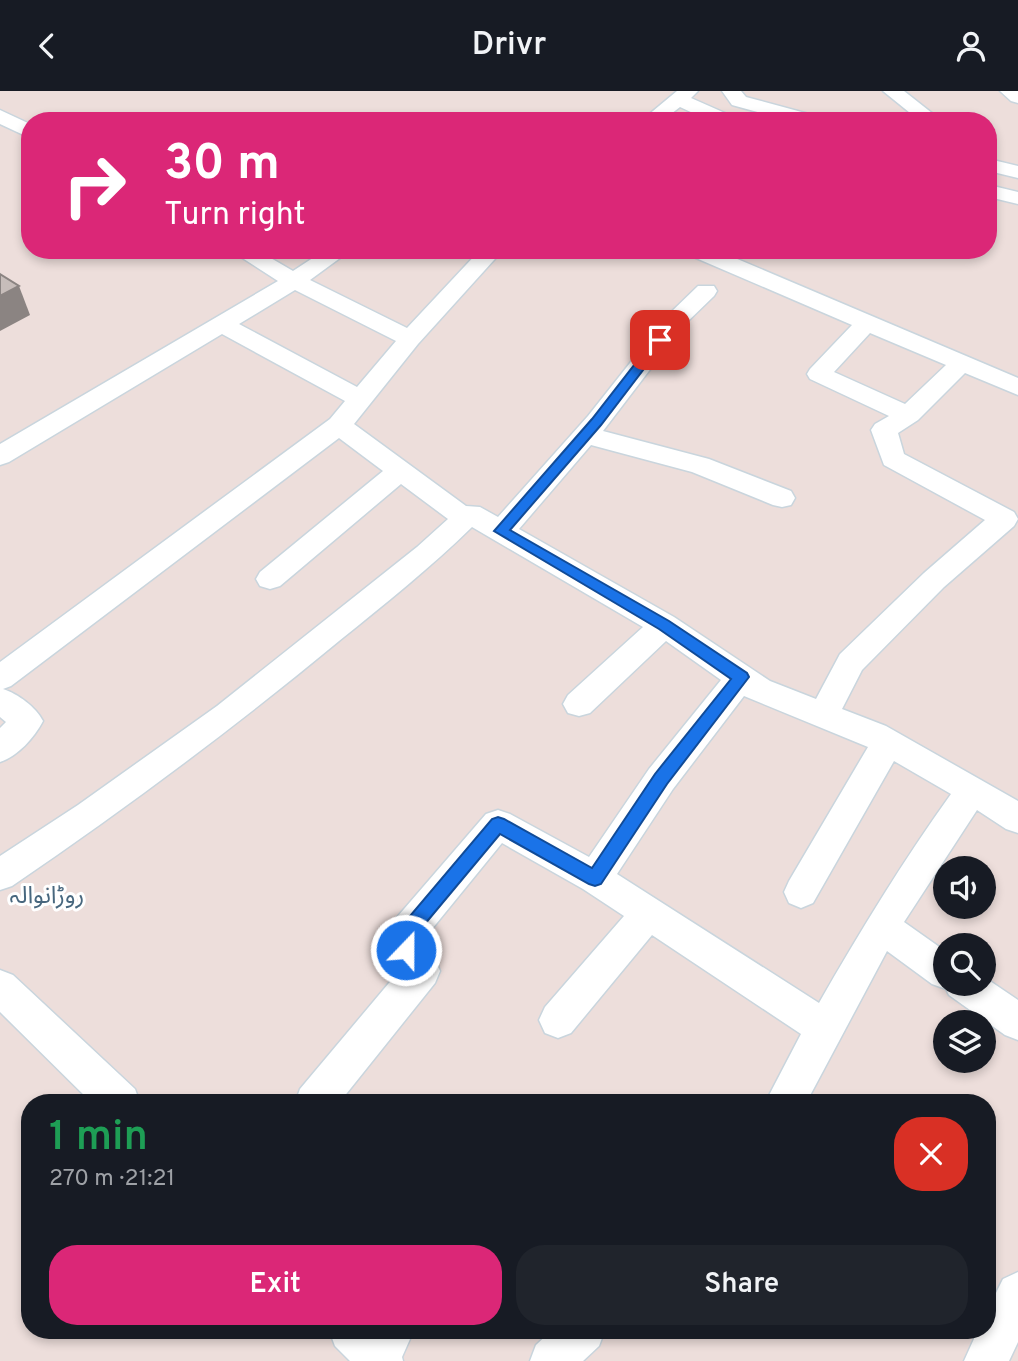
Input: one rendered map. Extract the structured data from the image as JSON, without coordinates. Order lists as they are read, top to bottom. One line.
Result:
{"districts":["روڑانوالہ"],"page":{"header":"Drivr","turn":["30 m","Turn right"],"heading":["1 min","270 m · 21:21"],"buttons":["Exit","Share"]}}
